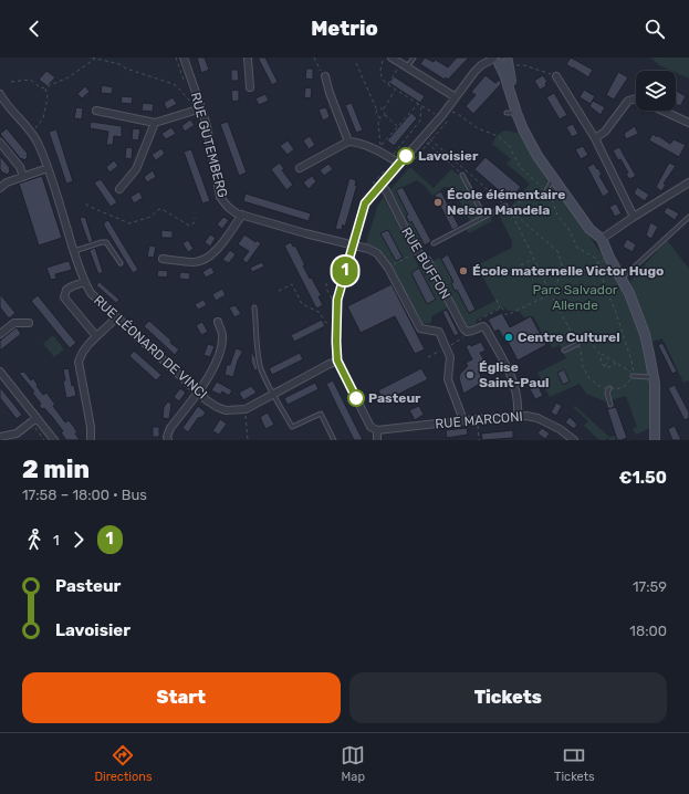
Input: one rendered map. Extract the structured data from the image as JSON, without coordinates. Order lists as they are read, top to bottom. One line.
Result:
{"streets":{"street":["RUE GUTEMBERG","RUE BUFFON","RUE LÉONARD DE VINCI","RUE MARCONI"]},"parks":["Parc Salvador Allende"],"places":["Lavoisier","École élémentaire Nelson Mandela","École maternelle Victor Hugo","Centre Culturel","Église Saint-Paul","Pasteur"],"lines":["bus line 1"],"page":{"header":"Metrio","on_map":"1","heading":["2 min","17:58 – 18:00 · Bus","€1.50"],"legs":["1","1"],"list":[{"name":"Pasteur","value":"17:59"},{"name":"Lavoisier","value":"18:00"}],"buttons":["Start","Tickets"],"tabs":["Directions","Map","Tickets"]}}
